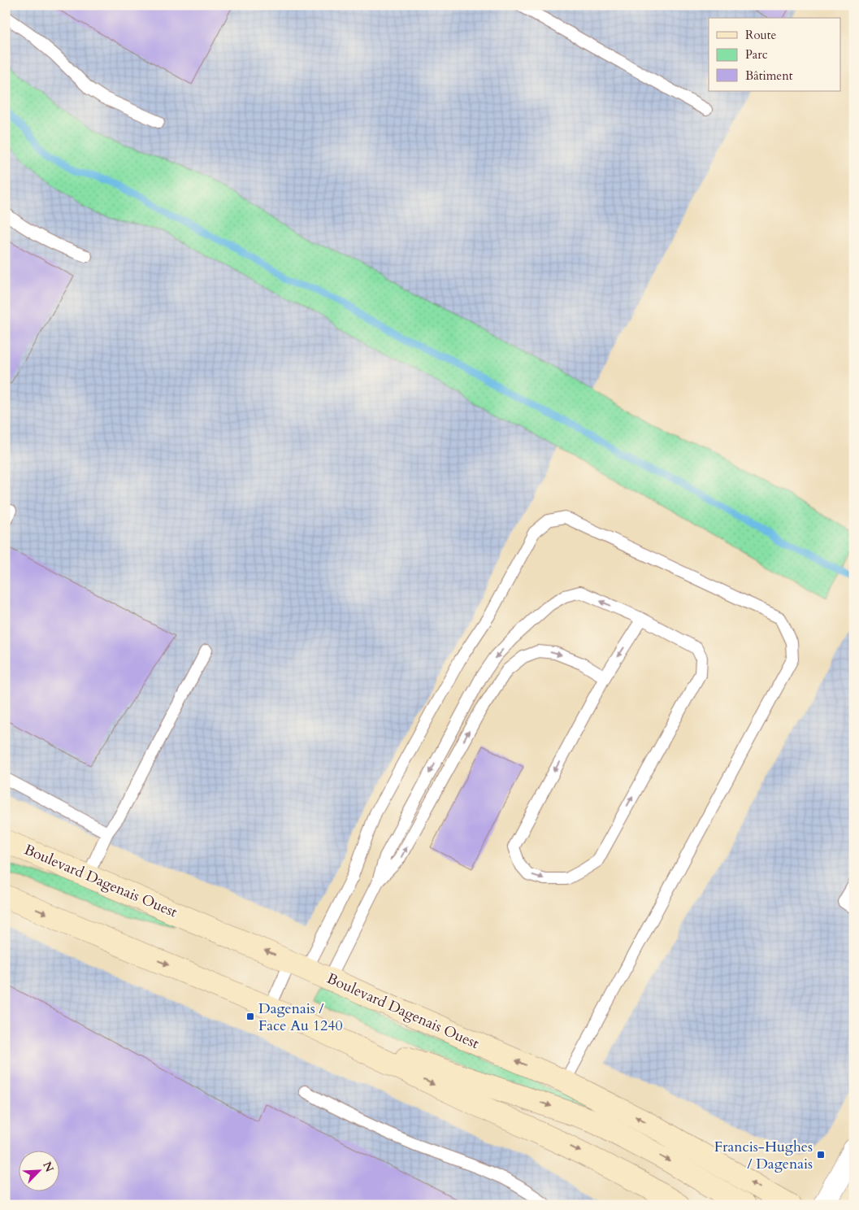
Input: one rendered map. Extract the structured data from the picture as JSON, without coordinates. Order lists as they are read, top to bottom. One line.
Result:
{"streets":{"main road":["Boulevard Dagenais Ouest"]},"places":{"transit":["Dagenais / Face Au 1240","Francis-Hughes / Dagenais"]},"legend":["Route","Parc","Bâtiment"],"north":"top right"}
